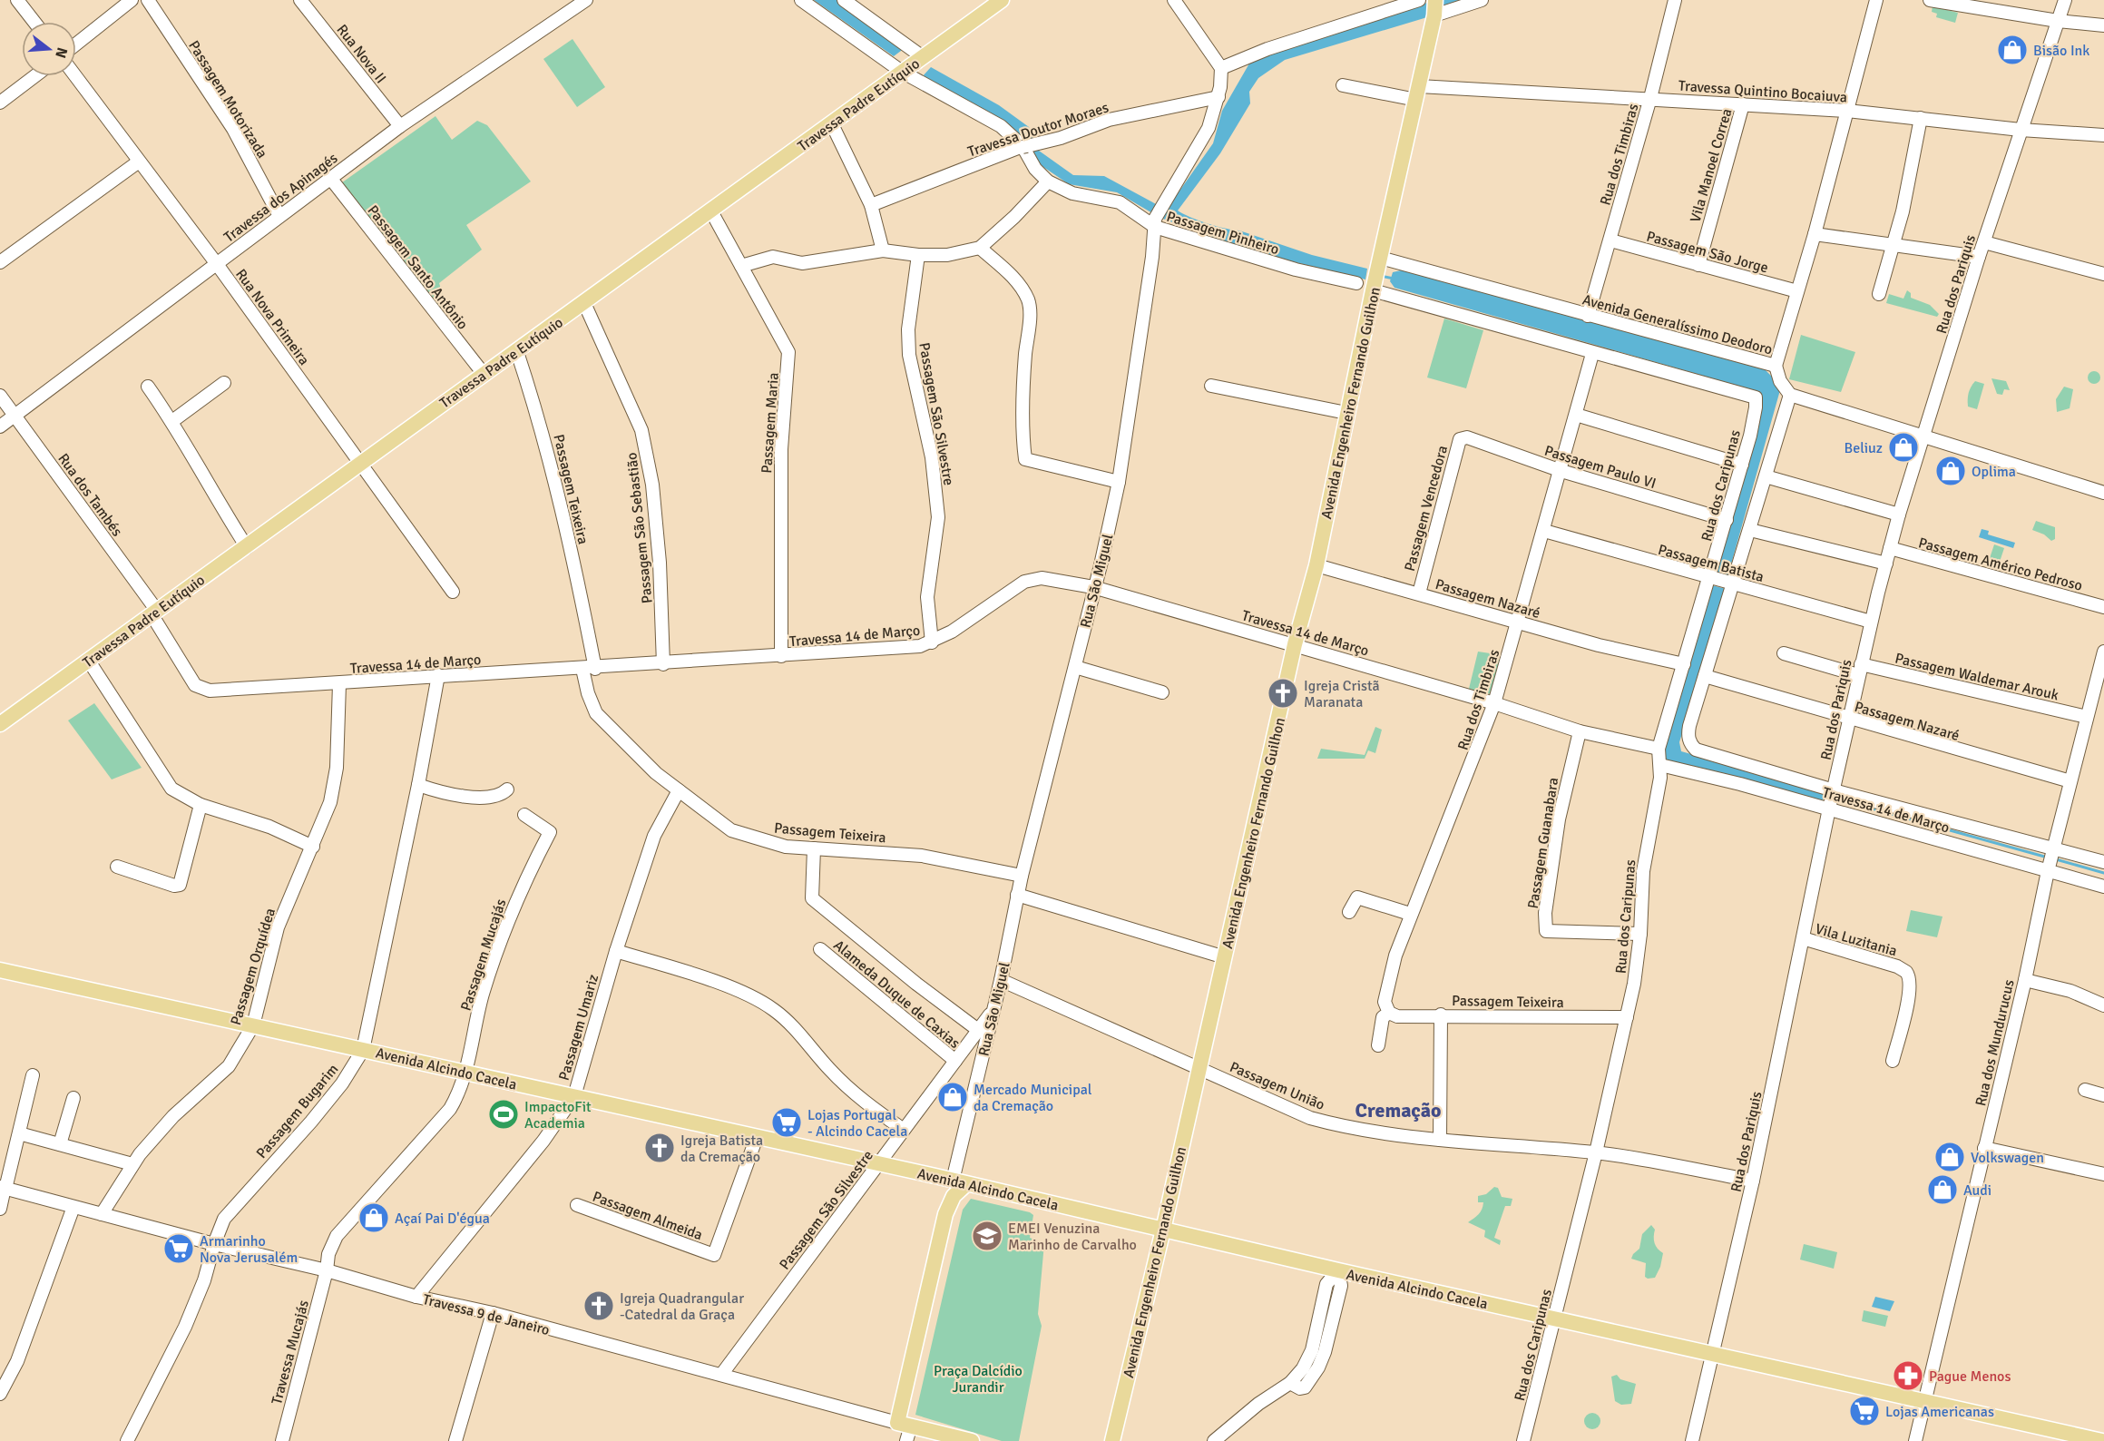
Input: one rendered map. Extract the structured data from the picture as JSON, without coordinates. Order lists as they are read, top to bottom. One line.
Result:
{"streets":{"main road":["Travessa Padre Eutíquio","Avenida Engenheiro Fernando Guilhon","Rua São Miguel","Avenida Alcindo Cacela","Travessa 9 de Janeiro"],"street":["Rua Nova II","Travessa Quintino Bocaiuva","Passagem Motorizada","Travessa Doutor Moraes","Rua dos Timbiras","Vila Manoel Correa","Travessa dos Apinagés","Passagem Pinheiro","Passagem São Jorge","Passagem Santo Antônio","Rua dos Pariquis","Rua Nova Primeira","Avenida Generalíssimo Deodoro","Passagem São Silvestre","Passagem Maria","Passagem Paulo VI","Rua dos Caripunas","Passagem Teixeira","Rua dos Tambés","Passagem Vencedora","Passagem São Sebastião","Passagem Batista","Passagem Américo Pedroso","Passagem Nazaré","Travessa 14 de Março","Passagem Waldemar Arouk","Passagem Guanabara","Vila Luzitania","Passagem Mucajás","Passagem Orquídea","Alameda Duque de Caxias","Passagem Umariz","Rua dos Mundurucus","Passagem União","Passagem Bugarim","Passagem Almeida","Travessa Mucajás"]},"crossings":[["Rua Nova II","Travessa dos Apinagés"],["Travessa Quintino Bocaiuva","Rua dos Timbiras"],["Travessa Quintino Bocaiuva","Vila Manoel Correa"],["Travessa Quintino Bocaiuva","Rua dos Pariquis"],["Travessa Quintino Bocaiuva","Avenida Engenheiro Fernando Guilhon"],["Passagem Motorizada","Travessa dos Apinagés"],["Travessa Padre Eutíquio","Passagem Pinheiro"],["Travessa Padre Eutíquio","Passagem Santo Antônio"],["Travessa Padre Eutíquio","Rua Nova Primeira"],["Travessa Padre Eutíquio","Passagem Maria"],["Travessa Padre Eutíquio","Passagem Teixeira"],["Travessa Padre Eutíquio","Rua dos Tambés"],["Travessa Padre Eutíquio","Passagem São Sebastião"],["Travessa Padre Eutíquio","Travessa 14 de Março"],["Travessa Doutor Moraes","Passagem Pinheiro"],["Travessa Doutor Moraes","Rua São Miguel"],["Rua dos Timbiras","Passagem São Jorge"],["Rua dos Timbiras","Avenida Generalíssimo Deodoro"],["Rua dos Timbiras","Passagem Paulo VI"],["Rua dos Timbiras","Rua dos Caripunas"],["Rua dos Timbiras","Passagem Teixeira"],["Rua dos Timbiras","Passagem Batista"],["Rua dos Timbiras","Passagem Nazaré"],["Rua dos Timbiras","Travessa 14 de Março"],["Vila Manoel Correa","Passagem São Jorge"],["Travessa dos Apinagés","Passagem Santo Antônio"],["Travessa dos Apinagés","Rua Nova Primeira"],["Travessa dos Apinagés","Rua dos Tambés"],["Passagem Pinheiro","Rua São Miguel"],["Rua dos Pariquis","Passagem Batista"],["Rua dos Pariquis","Passagem Américo Pedroso"],["Rua dos Pariquis","Passagem Nazaré"],["Rua dos Pariquis","Travessa 14 de Março"],["Rua dos Pariquis","Passagem Waldemar Arouk"],["Rua dos Pariquis","Vila Luzitania"],["Rua dos Pariquis","Avenida Alcindo Cacela"],["Rua dos Pariquis","Passagem União"],["Avenida Generalíssimo Deodoro","Avenida Engenheiro Fernando Guilhon"],["Avenida Engenheiro Fernando Guilhon","Passagem Nazaré"],["Avenida Engenheiro Fernando Guilhon","Travessa 14 de Março"],["Avenida Engenheiro Fernando Guilhon","Avenida Alcindo Cacela"],["Avenida Engenheiro Fernando Guilhon","Passagem União"],["Passagem São Silvestre","Rua São Miguel"],["Passagem São Silvestre","Travessa 14 de Março"],["Passagem São Silvestre","Alameda Duque de Caxias"],["Passagem São Silvestre","Avenida Alcindo Cacela"],["Passagem São Silvestre","Travessa 9 de Janeiro"],["Passagem Maria","Travessa 14 de Março"],["Passagem Paulo VI","Rua dos Caripunas"],["Passagem Paulo VI","Passagem Vencedora"],["Rua dos Caripunas","Passagem Teixeira"],["Rua dos Caripunas","Passagem Batista"],["Rua dos Caripunas","Passagem Nazaré"],["Rua dos Caripunas","Travessa 14 de Março"],["Rua dos Caripunas","Passagem Guanabara"],["Rua dos Caripunas","Avenida Alcindo Cacela"],["Rua dos Caripunas","Passagem União"],["Passagem Teixeira","Rua São Miguel"],["Passagem Teixeira","Travessa 14 de Março"],["Passagem Teixeira","Passagem Umariz"],["Rua dos Tambés","Travessa 14 de Março"],["Passagem Vencedora","Passagem Nazaré"],["Passagem São Sebastião","Travessa 14 de Março"],["Rua São Miguel","Travessa 14 de Março"],["Rua São Miguel","Avenida Alcindo Cacela"],["Rua São Miguel","Passagem União"],["Rua São Miguel","Travessa 9 de Janeiro"],["Passagem Nazaré","Travessa 14 de Março"],["Passagem Nazaré","Rua dos Mundurucus"],["Travessa 14 de Março","Passagem Guanabara"],["Travessa 14 de Março","Passagem Orquídea"],["Travessa 14 de Março","Rua dos Mundurucus"],["Travessa 14 de Março","Passagem Bugarim"],["Passagem Waldemar Arouk","Rua dos Mundurucus"],["Passagem Mucajás","Avenida Alcindo Cacela"],["Passagem Mucajás","Travessa 9 de Janeiro"],["Passagem Mucajás","Travessa Mucajás"],["Passagem Orquídea","Avenida Alcindo Cacela"],["Passagem Orquídea","Travessa 9 de Janeiro"],["Passagem Umariz","Avenida Alcindo Cacela"],["Passagem Umariz","Travessa 9 de Janeiro"],["Rua dos Mundurucus","Avenida Alcindo Cacela"],["Avenida Alcindo Cacela","Passagem Bugarim"],["Avenida Alcindo Cacela","Passagem Almeida"],["Passagem Bugarim","Travessa 9 de Janeiro"],["Travessa 9 de Janeiro","Travessa Mucajás"]],"districts":["Cremação"],"parks":["Praça Dalcídio Jurandir"],"places":{"shop":["Bisão Ink","Beliuz","Oplima","Mercado Municipal da Cremação","Volkswagen","Audi","Açaí Pai D'égua"],"church":["Igreja Cristã Maranata","Igreja Batista da Cremação","Igreja Quadrangular -Catedral da Graça"],"sports":["ImpactoFit Academia"],"supermarket":["Lojas Portugal - Alcindo Cacela","Armarinho Nova Jerusalém","Lojas Americanas"],"school or university":["EMEI Venuzina Marinho de Carvalho"],"pharmacy":["Pague Menos"]},"north":"right"}
